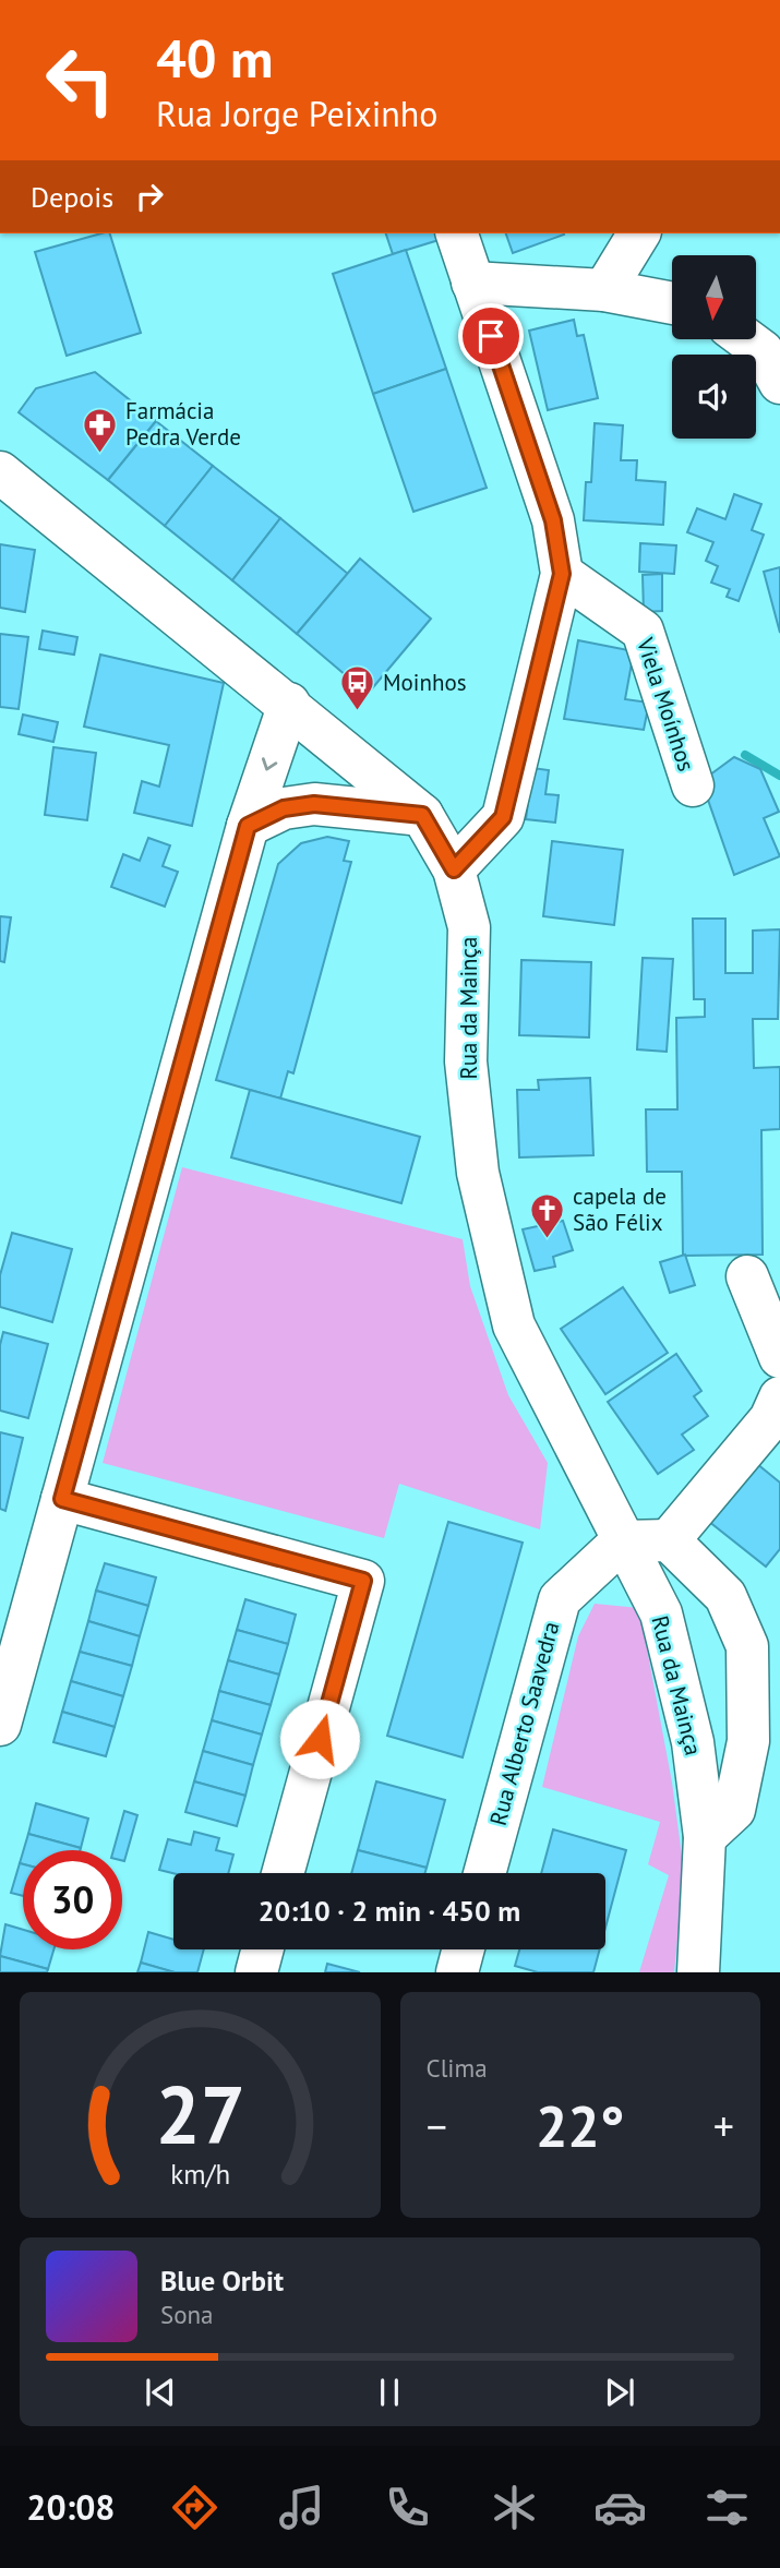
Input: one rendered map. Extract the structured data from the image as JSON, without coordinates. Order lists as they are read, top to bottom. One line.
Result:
{"streets":{"street":["Viela Moínhos","Rua da Mainça","Rua Alberto Saavedra"]},"crossings":[["Rua da Mainça","Rua Alberto Saavedra"]],"places":{"pharmacy":["Farmácia Pedra Verde"],"bus stop":["Moinhos"],"church":["capela de São Félix"]},"north":"bottom","page":{"turn":["40 m","Rua Jorge Peixinho"],"then":"Depois","limit":"30","trip":"20:10 · 2 min · 450 m","tile":"Clima","heat":["−","22°","+"],"song":["Blue Orbit","Sona"],"tabs":"20:08","gauge":["27","km/h"]}}
